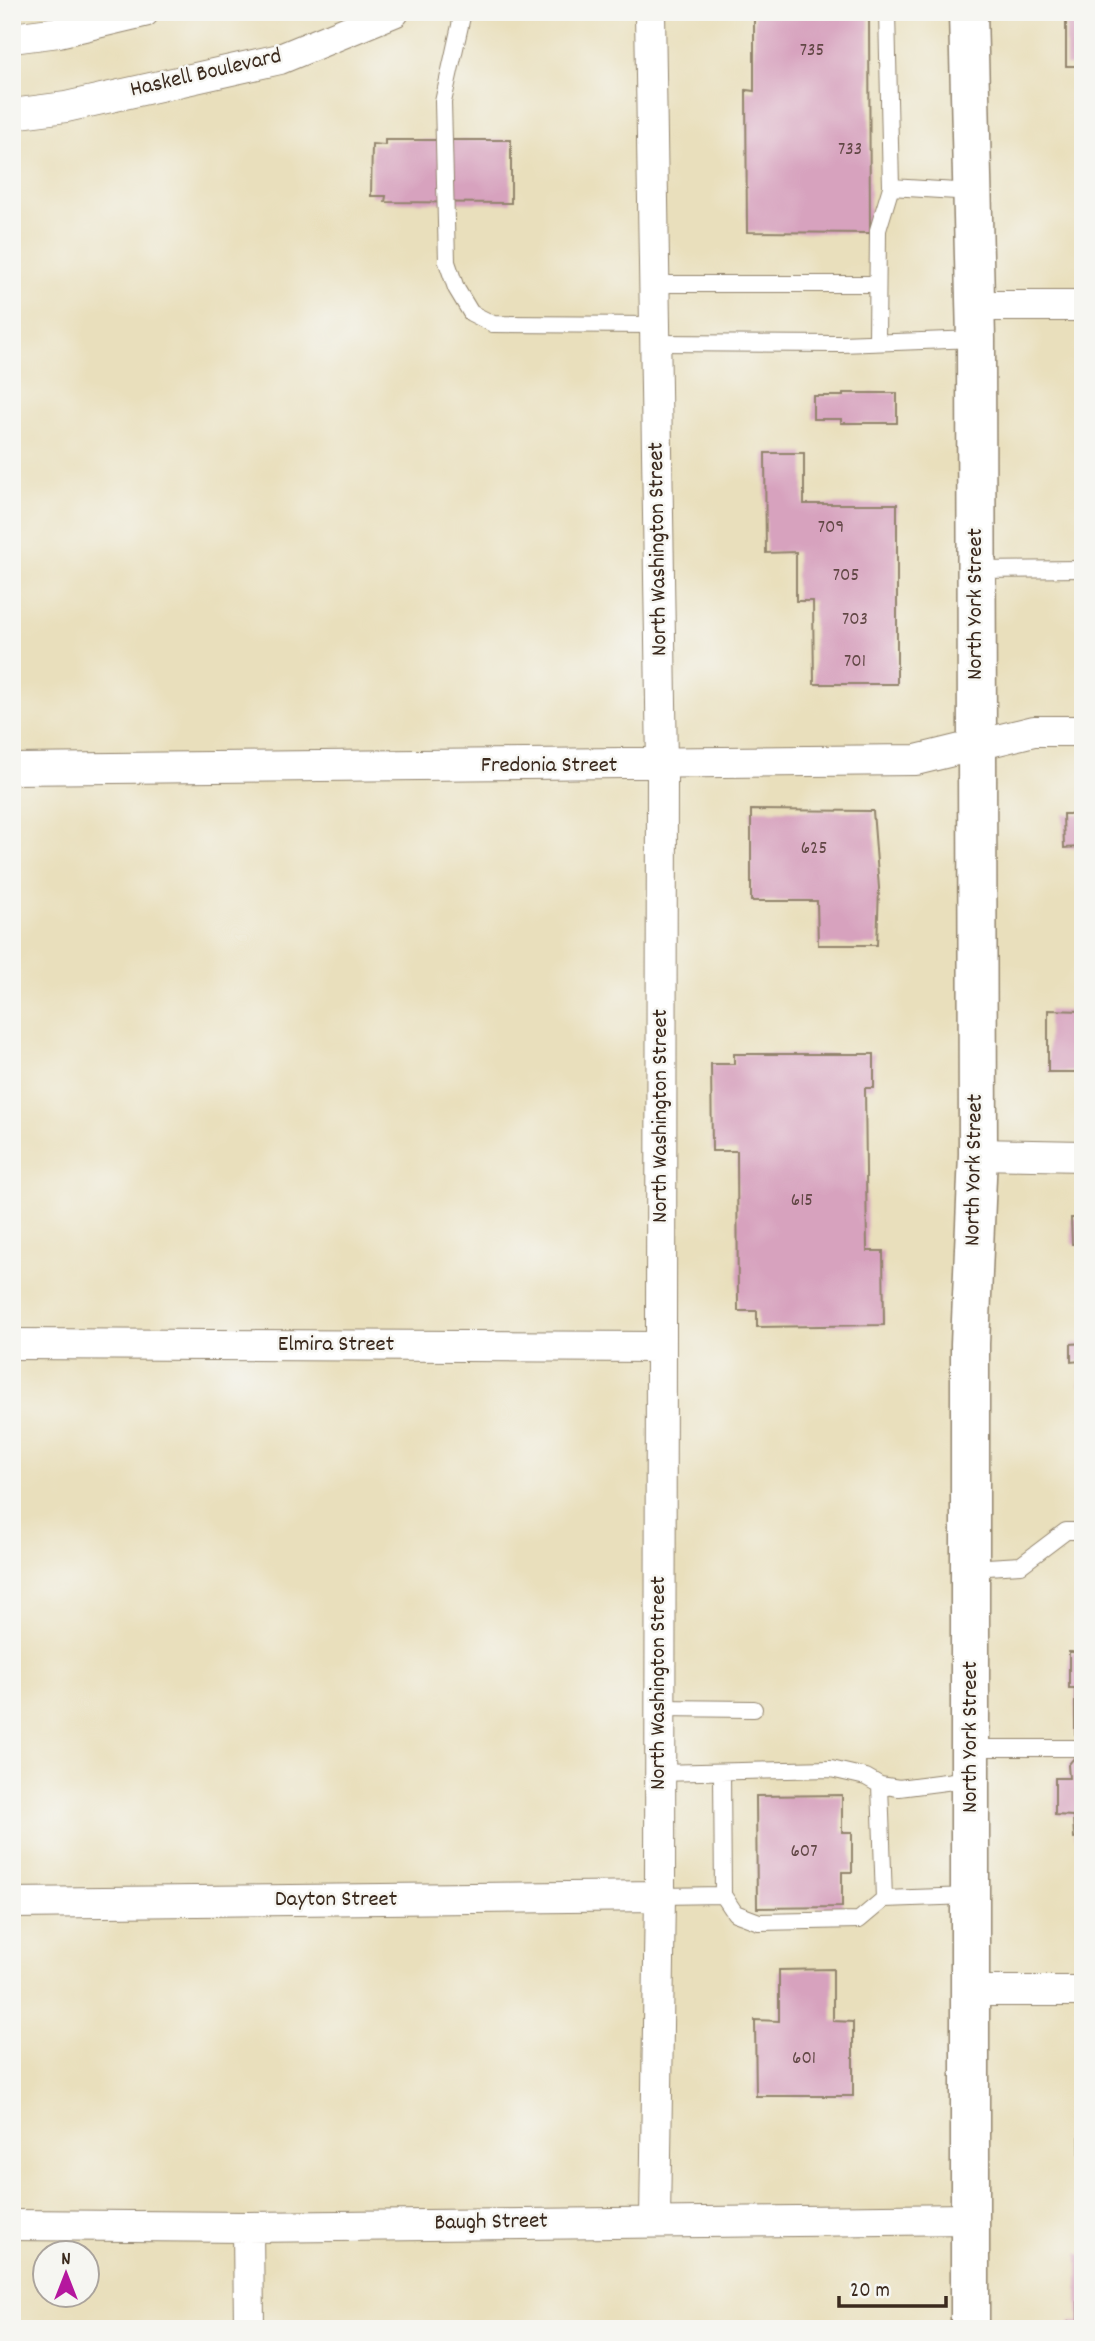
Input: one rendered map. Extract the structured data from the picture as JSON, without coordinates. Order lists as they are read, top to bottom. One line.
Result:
{"streets":{"main road":["North York Street"],"street":["Haskell Boulevard","North Washington Street","Fredonia Street","Elmira Street","Dayton Street","Baugh Street"]},"crossings":[["North Washington Street","Fredonia Street"],["North Washington Street","Elmira Street"],["North Washington Street","Dayton Street"],["North Washington Street","Baugh Street"],["North York Street","Fredonia Street"],["North York Street","Baugh Street"]],"house_numbers":["735","733","709","705","703","701","625","615","607","601"],"scale_bar":"20 m","north":"top"}
